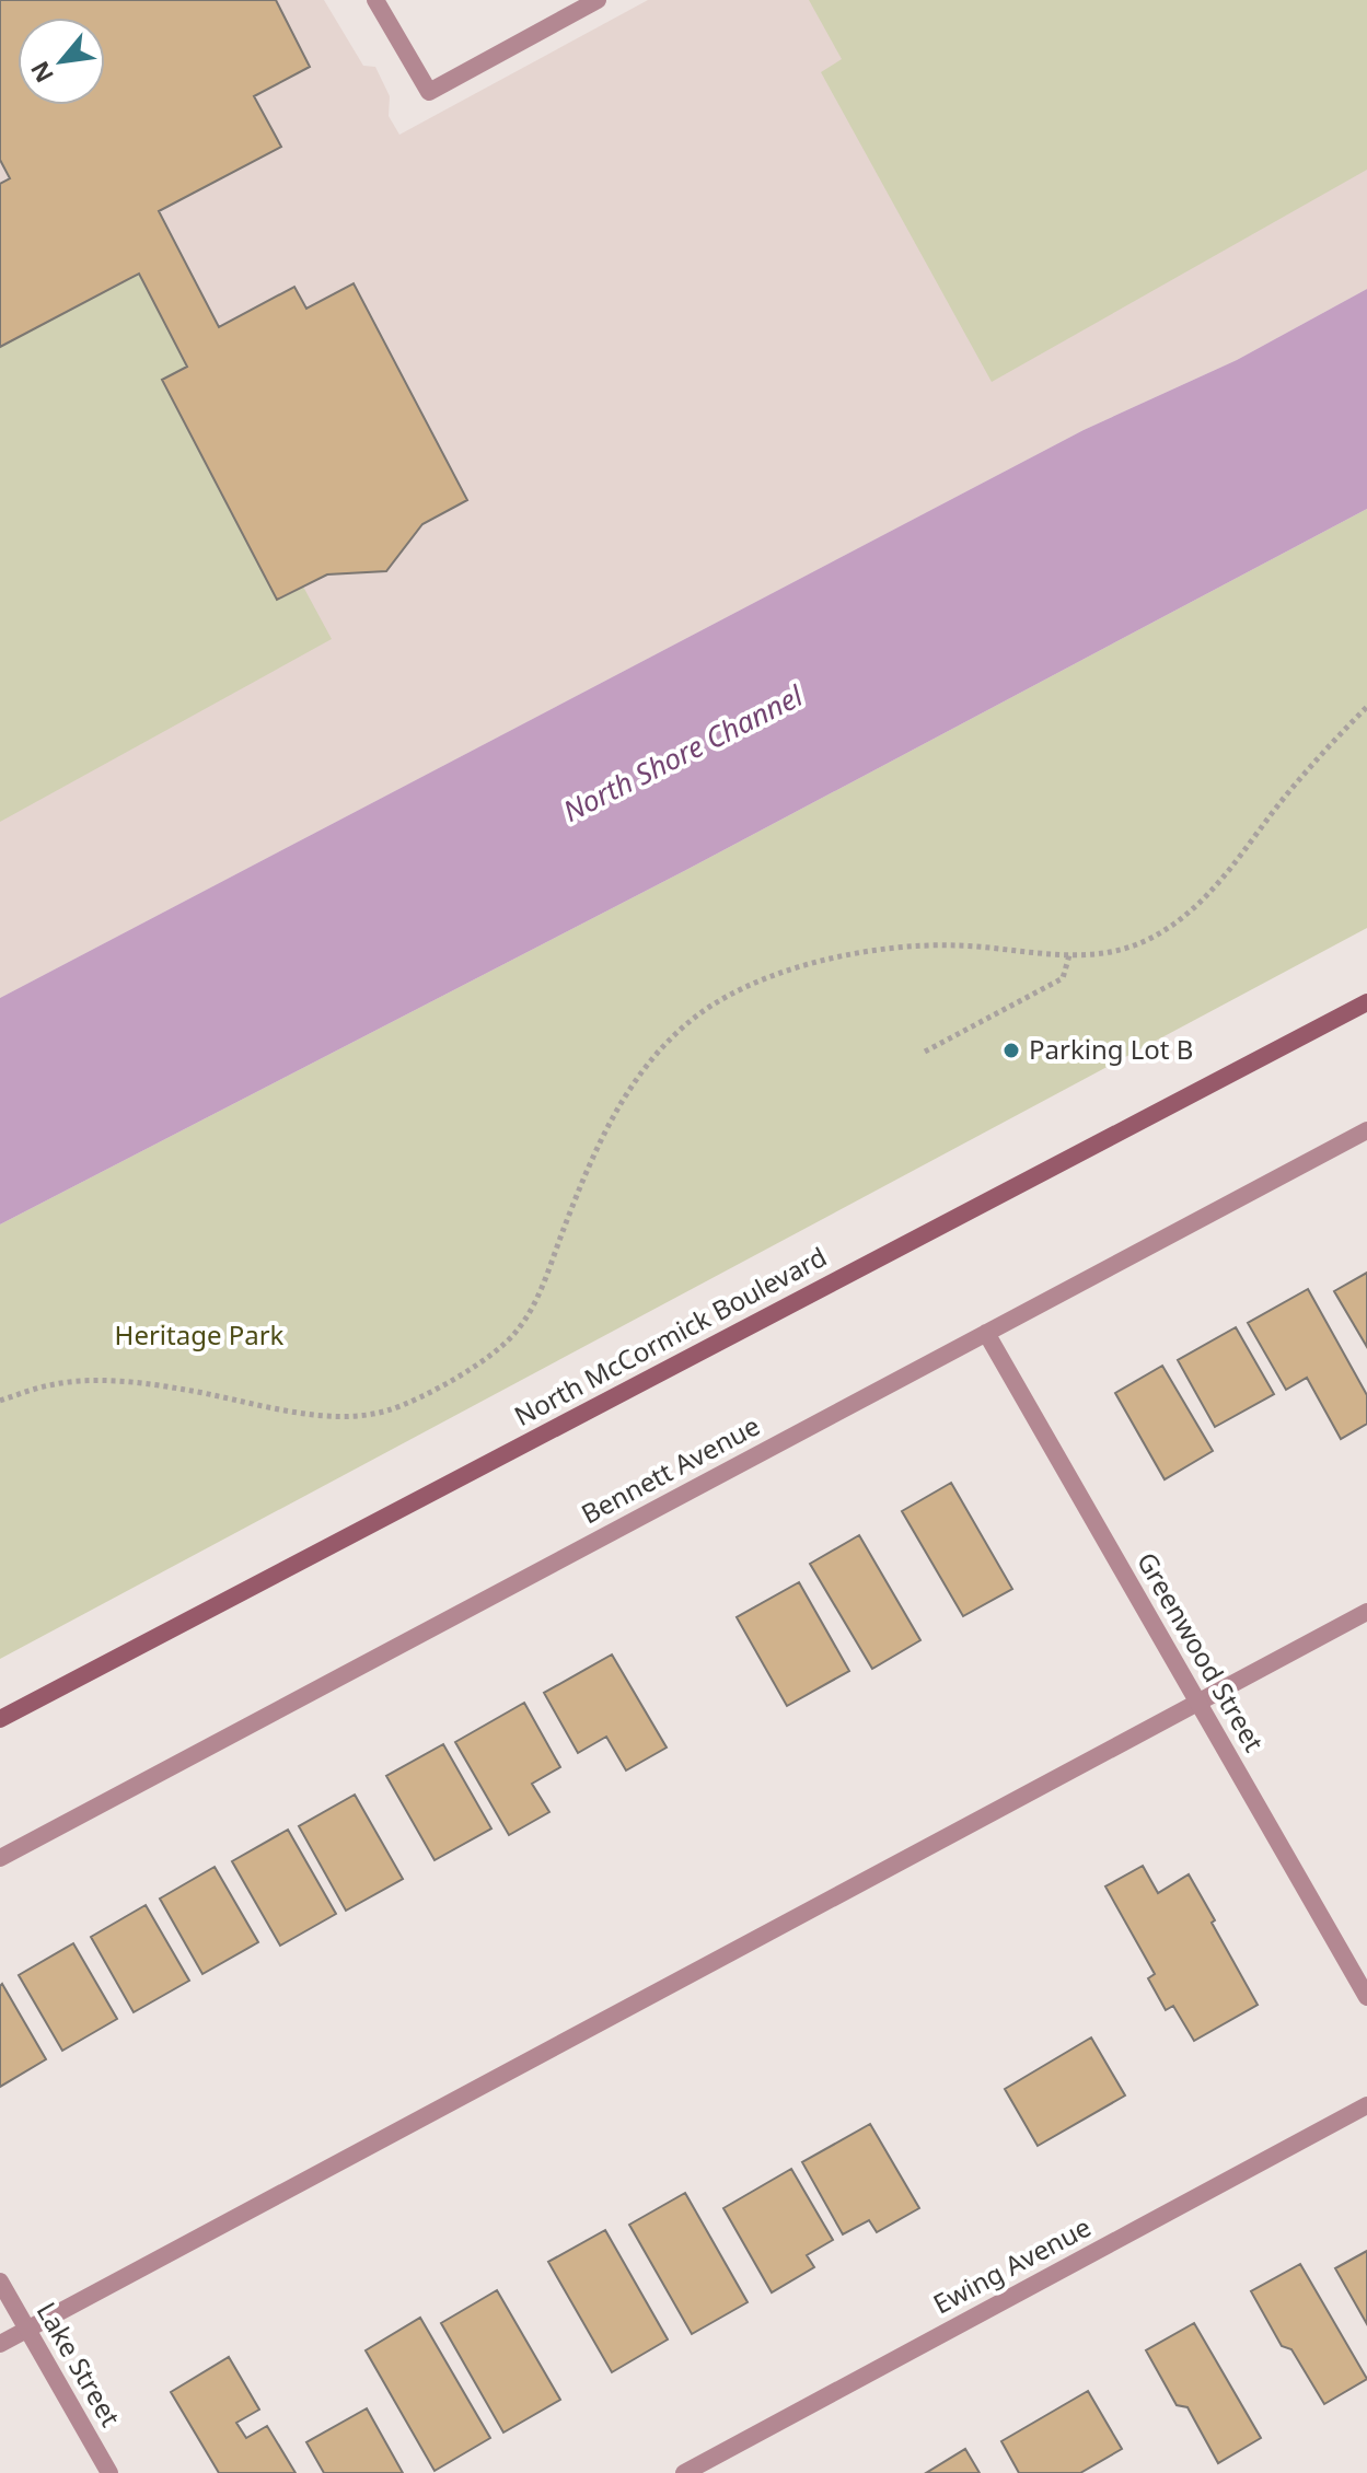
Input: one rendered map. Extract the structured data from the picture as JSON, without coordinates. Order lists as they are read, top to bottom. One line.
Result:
{"streets":{"main road":["North McCormick Boulevard"],"street":["Bennett Avenue","Greenwood Street","Ewing Avenue","Lake Street"]},"crossings":[["Bennett Avenue","Greenwood Street"]],"water":["North Shore Channel"],"parks":["Heritage Park"],"places":["Parking Lot B"],"north":"bottom left"}
